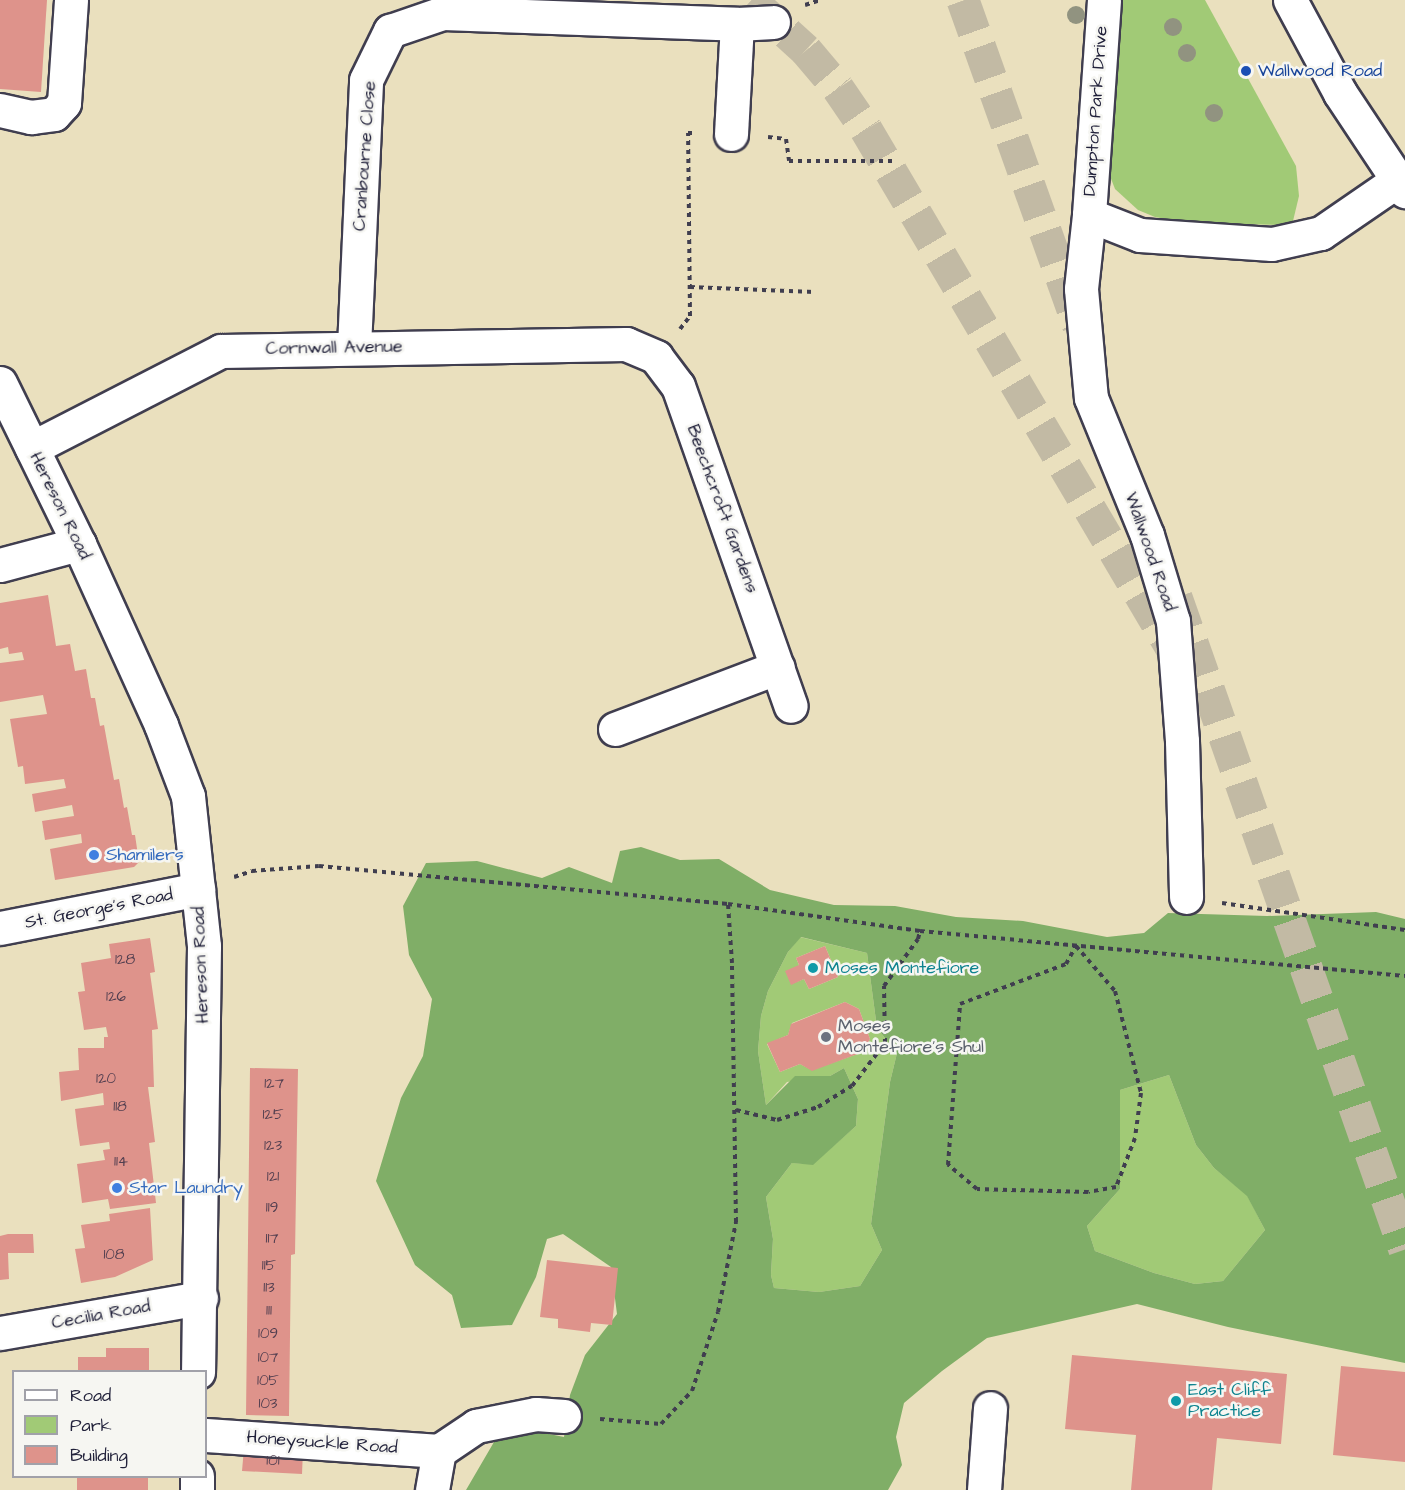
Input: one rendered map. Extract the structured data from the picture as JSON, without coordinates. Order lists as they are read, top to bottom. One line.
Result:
{"streets":{"street":["Dumpton Park Drive","Cranbourne Close","Cornwall Avenue","Hereson Road","Beechcroft Gardens","Wallwood Road","St. George's Road","Cecilia Road","Honeysuckle Road"]},"crossings":[["Dumpton Park Drive","Wallwood Road"],["Cranbourne Close","Cornwall Avenue"],["Cornwall Avenue","Hereson Road"],["Cornwall Avenue","Beechcroft Gardens"],["Hereson Road","St. George's Road"],["Hereson Road","Cecilia Road"]],"places":["Wallwood Road","Shamilers","Moses Montefiore","Moses Montefiore's Shul","Star Laundry","East Cliff Practice"],"house_numbers":["128","126","120","127","118","125","123","114","121","119","117","108","115","113","111","109","107","105","103","101"],"legend":["Road","Park","Building"]}
